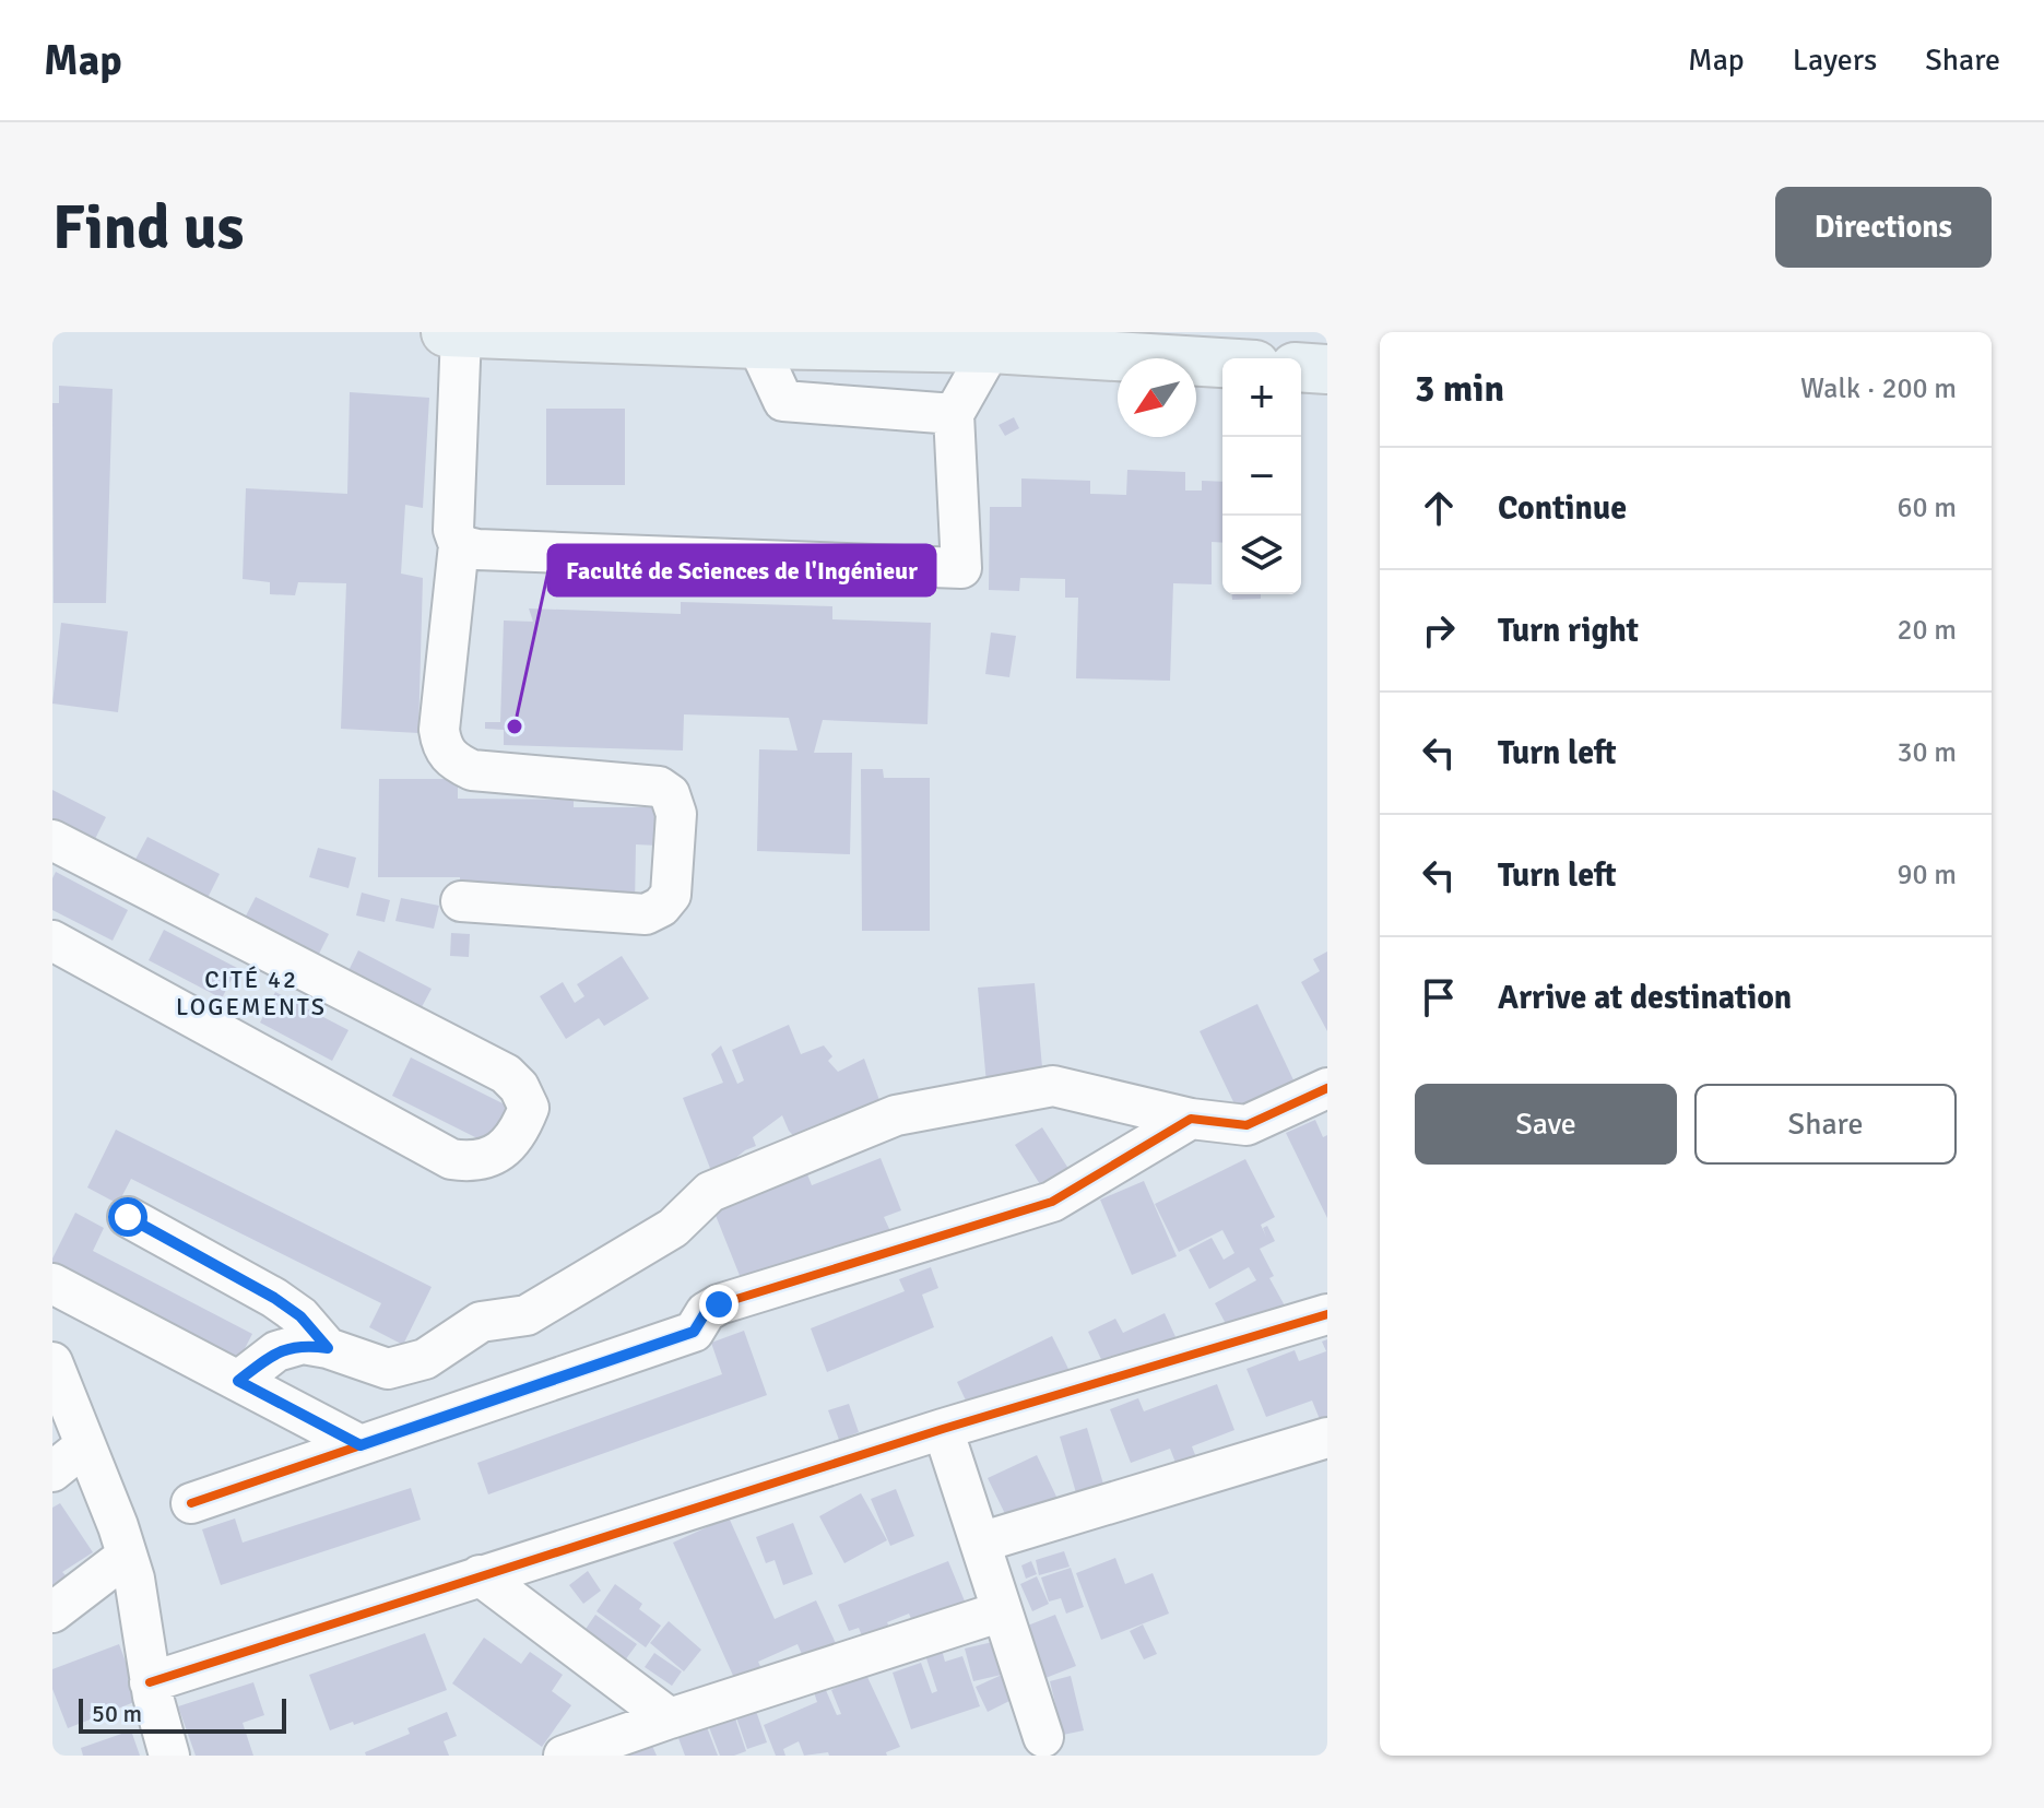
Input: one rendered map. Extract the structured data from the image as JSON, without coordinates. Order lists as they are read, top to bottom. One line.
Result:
{"districts":["CITÉ 42 LOGEMENTS"],"places":["Faculté de Sciences de l'Ingénieur"],"scale_bar":"50 m","north":"bottom left","page":{"header":"Map","nav":["Map","Layers","Share"],"buttons":["Directions",["Save","Share"]],"title":"Find us","heading":["3 min","Walk · 200 m"],"map_buttons":["+","−"],"list":[["Continue","60 m"],["Turn right","20 m"],["Turn left","30 m"],["Turn left","90 m"],"Arrive at destination"],"scale":"50 m"}}
